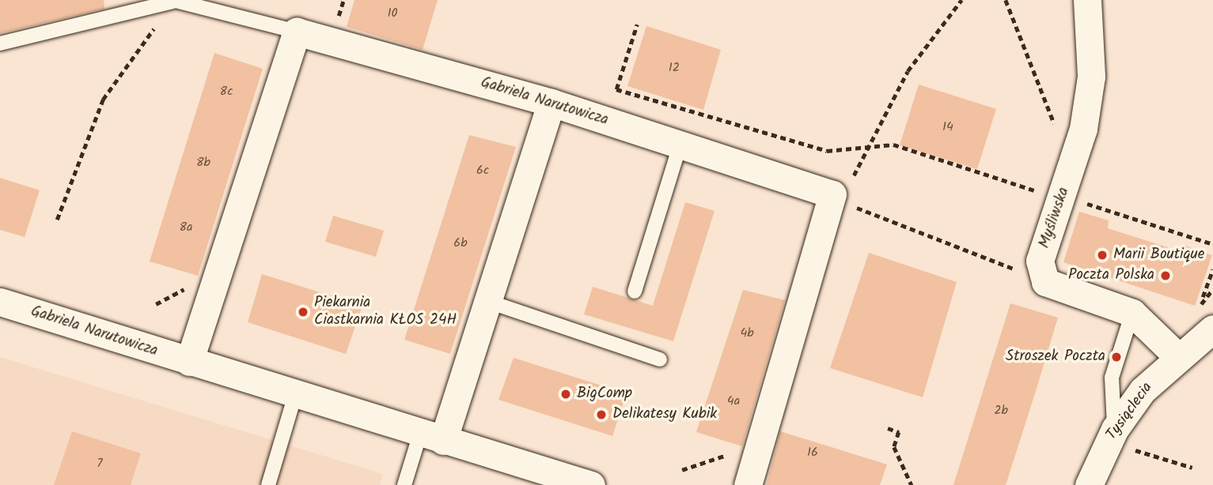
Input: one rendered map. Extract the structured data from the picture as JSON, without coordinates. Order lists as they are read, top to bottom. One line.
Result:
{"streets":{"street":["Gabriela Narutowicza","Myśliwska","Tysiąclecia"]},"places":["Marii Boutique","Poczta Polska","Piekarnia Ciastkarnia KŁOS 24H","Stroszek Poczta","BigComp","Delikatesy Kubik"],"house_numbers":["10","12","8c","14","8b","6c","8a","6b","4b","4a","2b","16","7"]}
